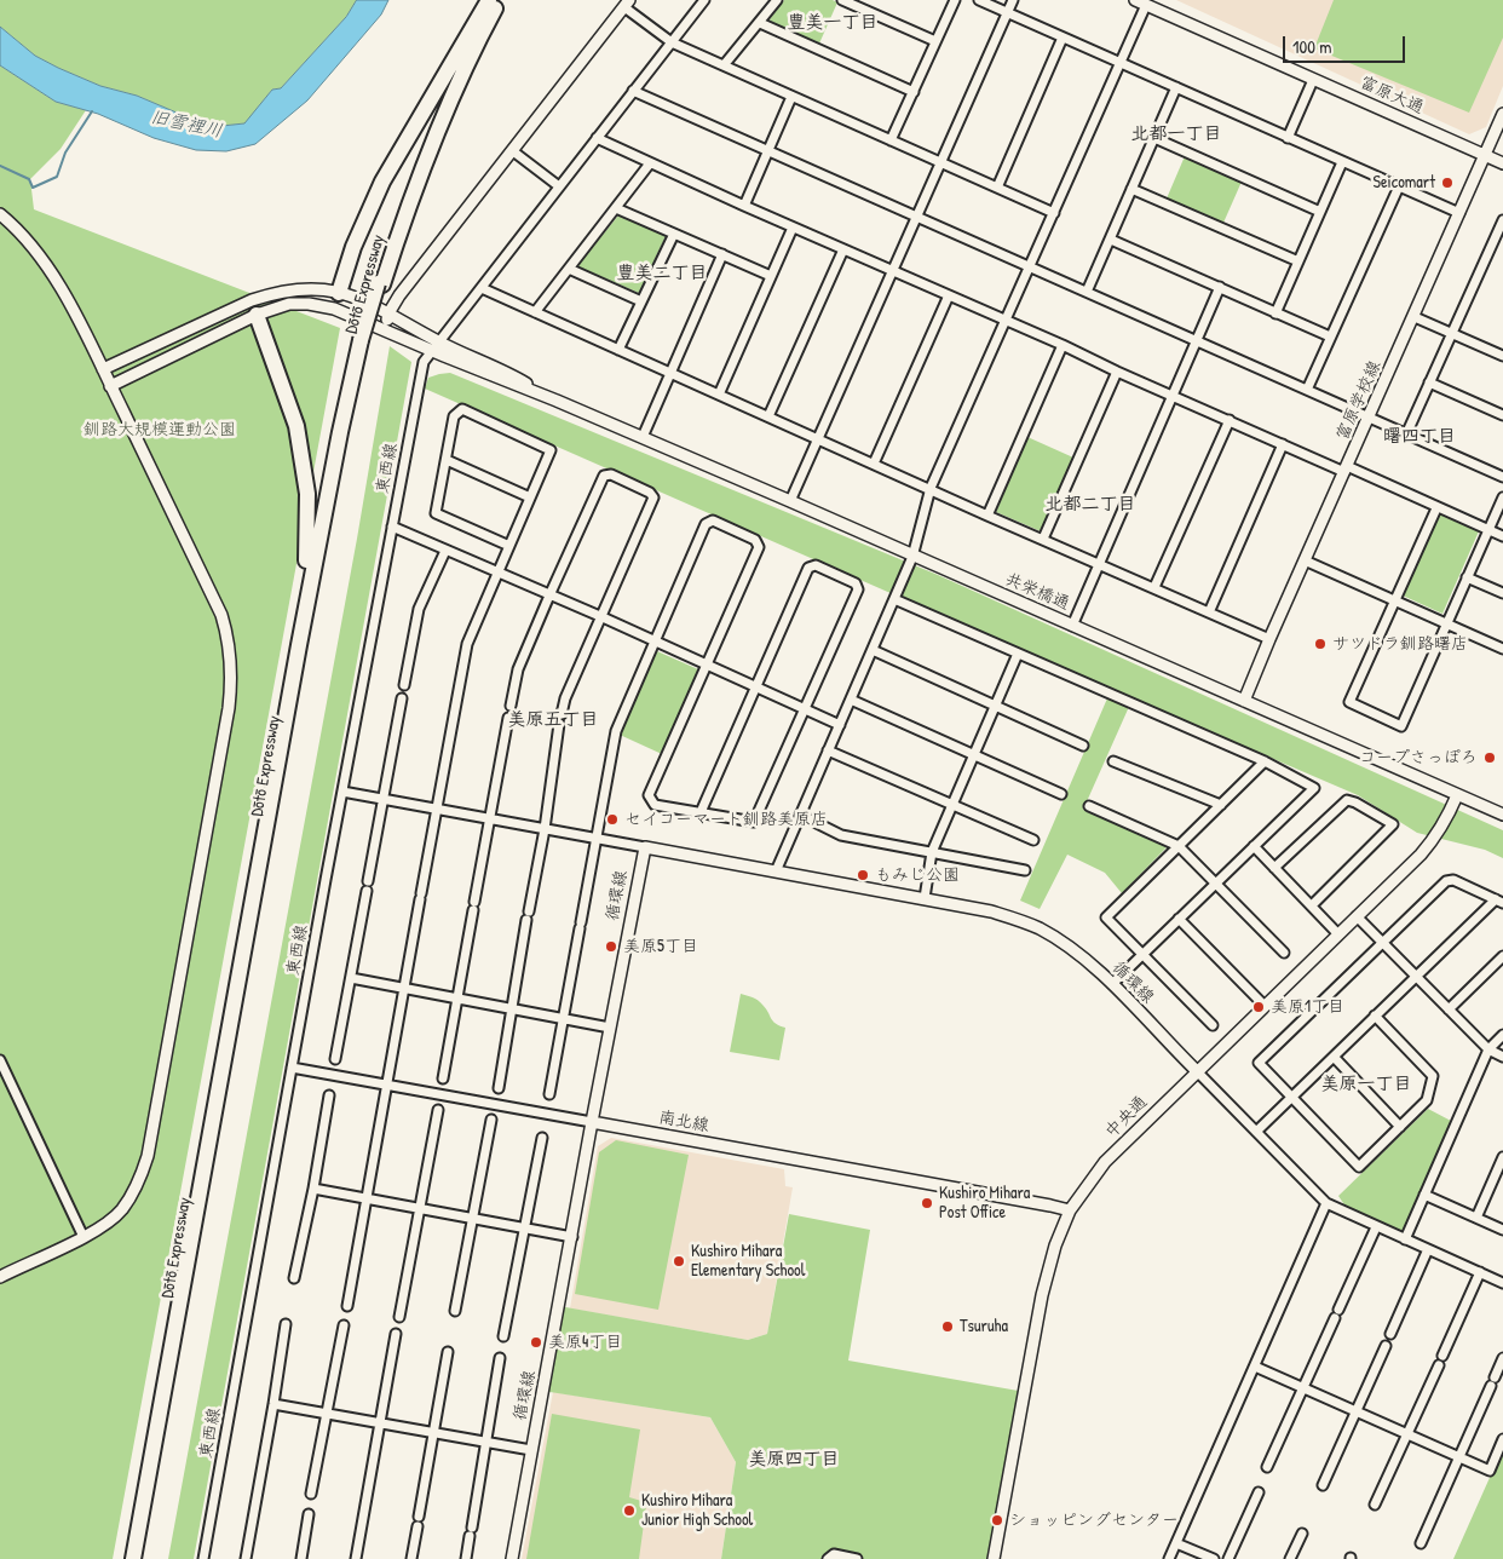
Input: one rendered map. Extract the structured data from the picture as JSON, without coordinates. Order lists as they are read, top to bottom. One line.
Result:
{"streets":{"highway":["Dōtō Expressway"],"street":["富原大通","富原学校線","東西線","共栄橋通","循環線","中央通","南北線"]},"crossings":[["富原大通","富原学校線"],["富原学校線","共栄橋通"],["東西線","共栄橋通"],["東西線","南北線"],["共栄橋通","中央通"],["循環線","中央通"],["循環線","南北線"],["中央通","南北線"]],"districts":["豊美一丁目","北都一丁目","豊美二丁目","曙四丁目","北都二丁目","美原五丁目","美原一丁目","美原四丁目"],"water":["旧雪裡川"],"parks":["釧路大規模運動公園"],"places":["Seicomart","サツドラ釧路曙店","コープさっぽろ","セイコーマート釧路美原店","もみじ公園","美原5丁目","美原1丁目","Kushiro Mihara Post Office","Kushiro Mihara Elementary School","Tsuruha","美原4丁目","Kushiro Mihara Junior High School","ショッピングセンター"],"scale_bar":"100 m"}
